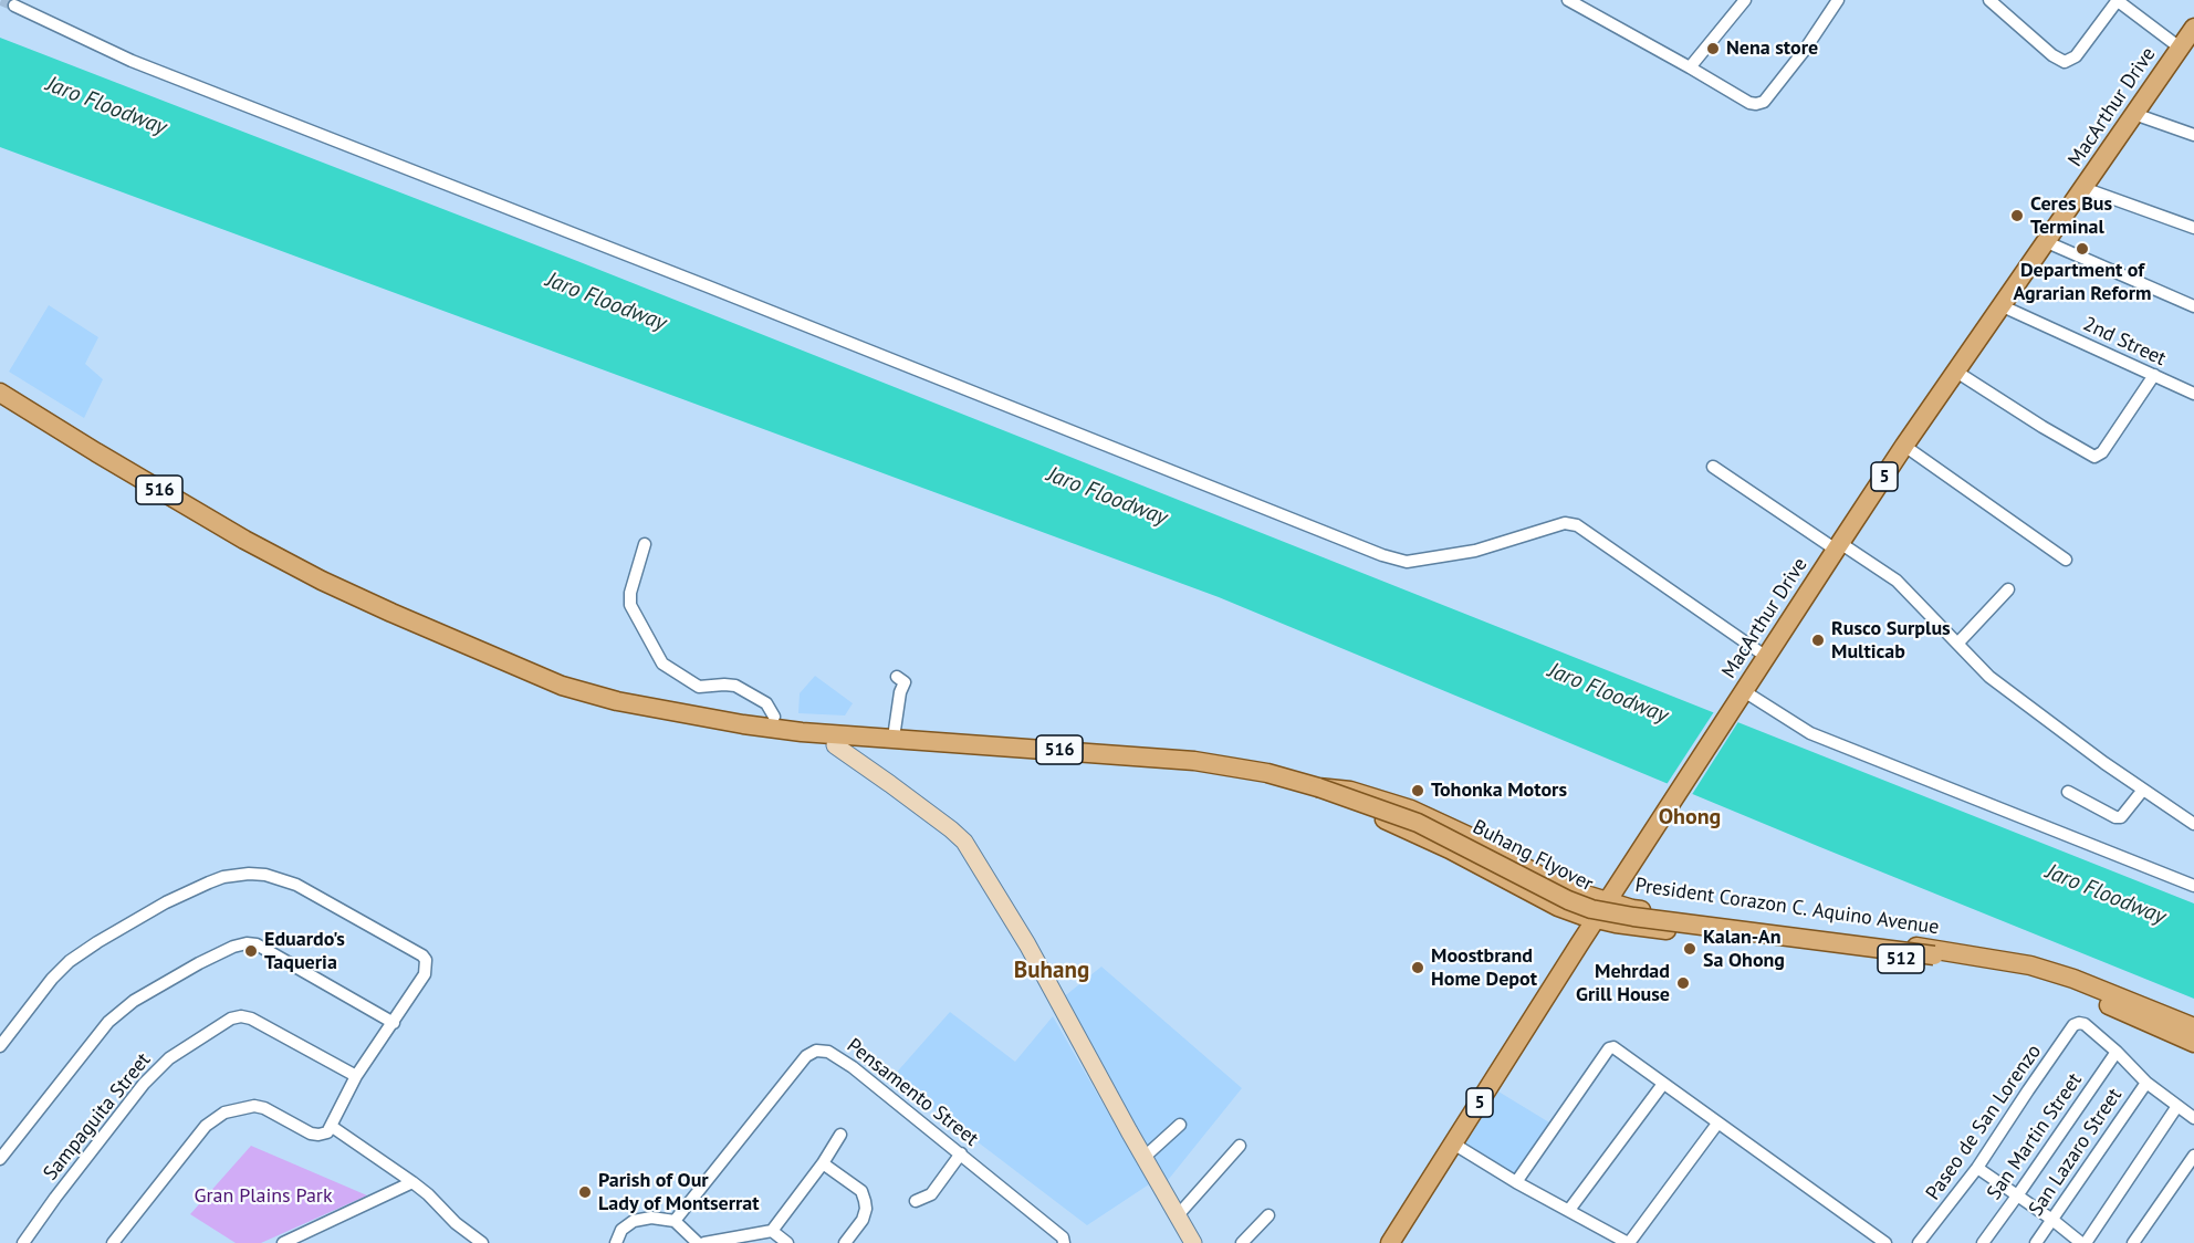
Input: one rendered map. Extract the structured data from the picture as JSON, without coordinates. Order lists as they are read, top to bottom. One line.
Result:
{"streets":{"main road":["MacArthur Drive","5","516","Buhang Flyover","President Corazon C. Aquino Avenue","512"],"street":["2nd Street","Pensamento Street","Sampaguita Street","Paseo de San Lorenzo","San Martin Street","San Lazaro Street"]},"crossings":[["MacArthur Drive","2nd Street"],["MacArthur Drive","President Corazon C. Aquino Avenue"],["Buhang Flyover","President Corazon C. Aquino Avenue"],["Paseo de San Lorenzo","San Martin Street"]],"districts":["Ohong","Buhang"],"water":["Jaro Floodway"],"parks":["Gran Plains Park"],"places":["Nena store","Ceres Bus Terminal","Department of Agrarian Reform","Rusco Surplus Multicab","Tohonka Motors","Kalan-An Sa Ohong","Eduardo's Taqueria","Moostbrand Home Depot","Mehrdad Grill House","Parish of Our Lady of Montserrat"]}
